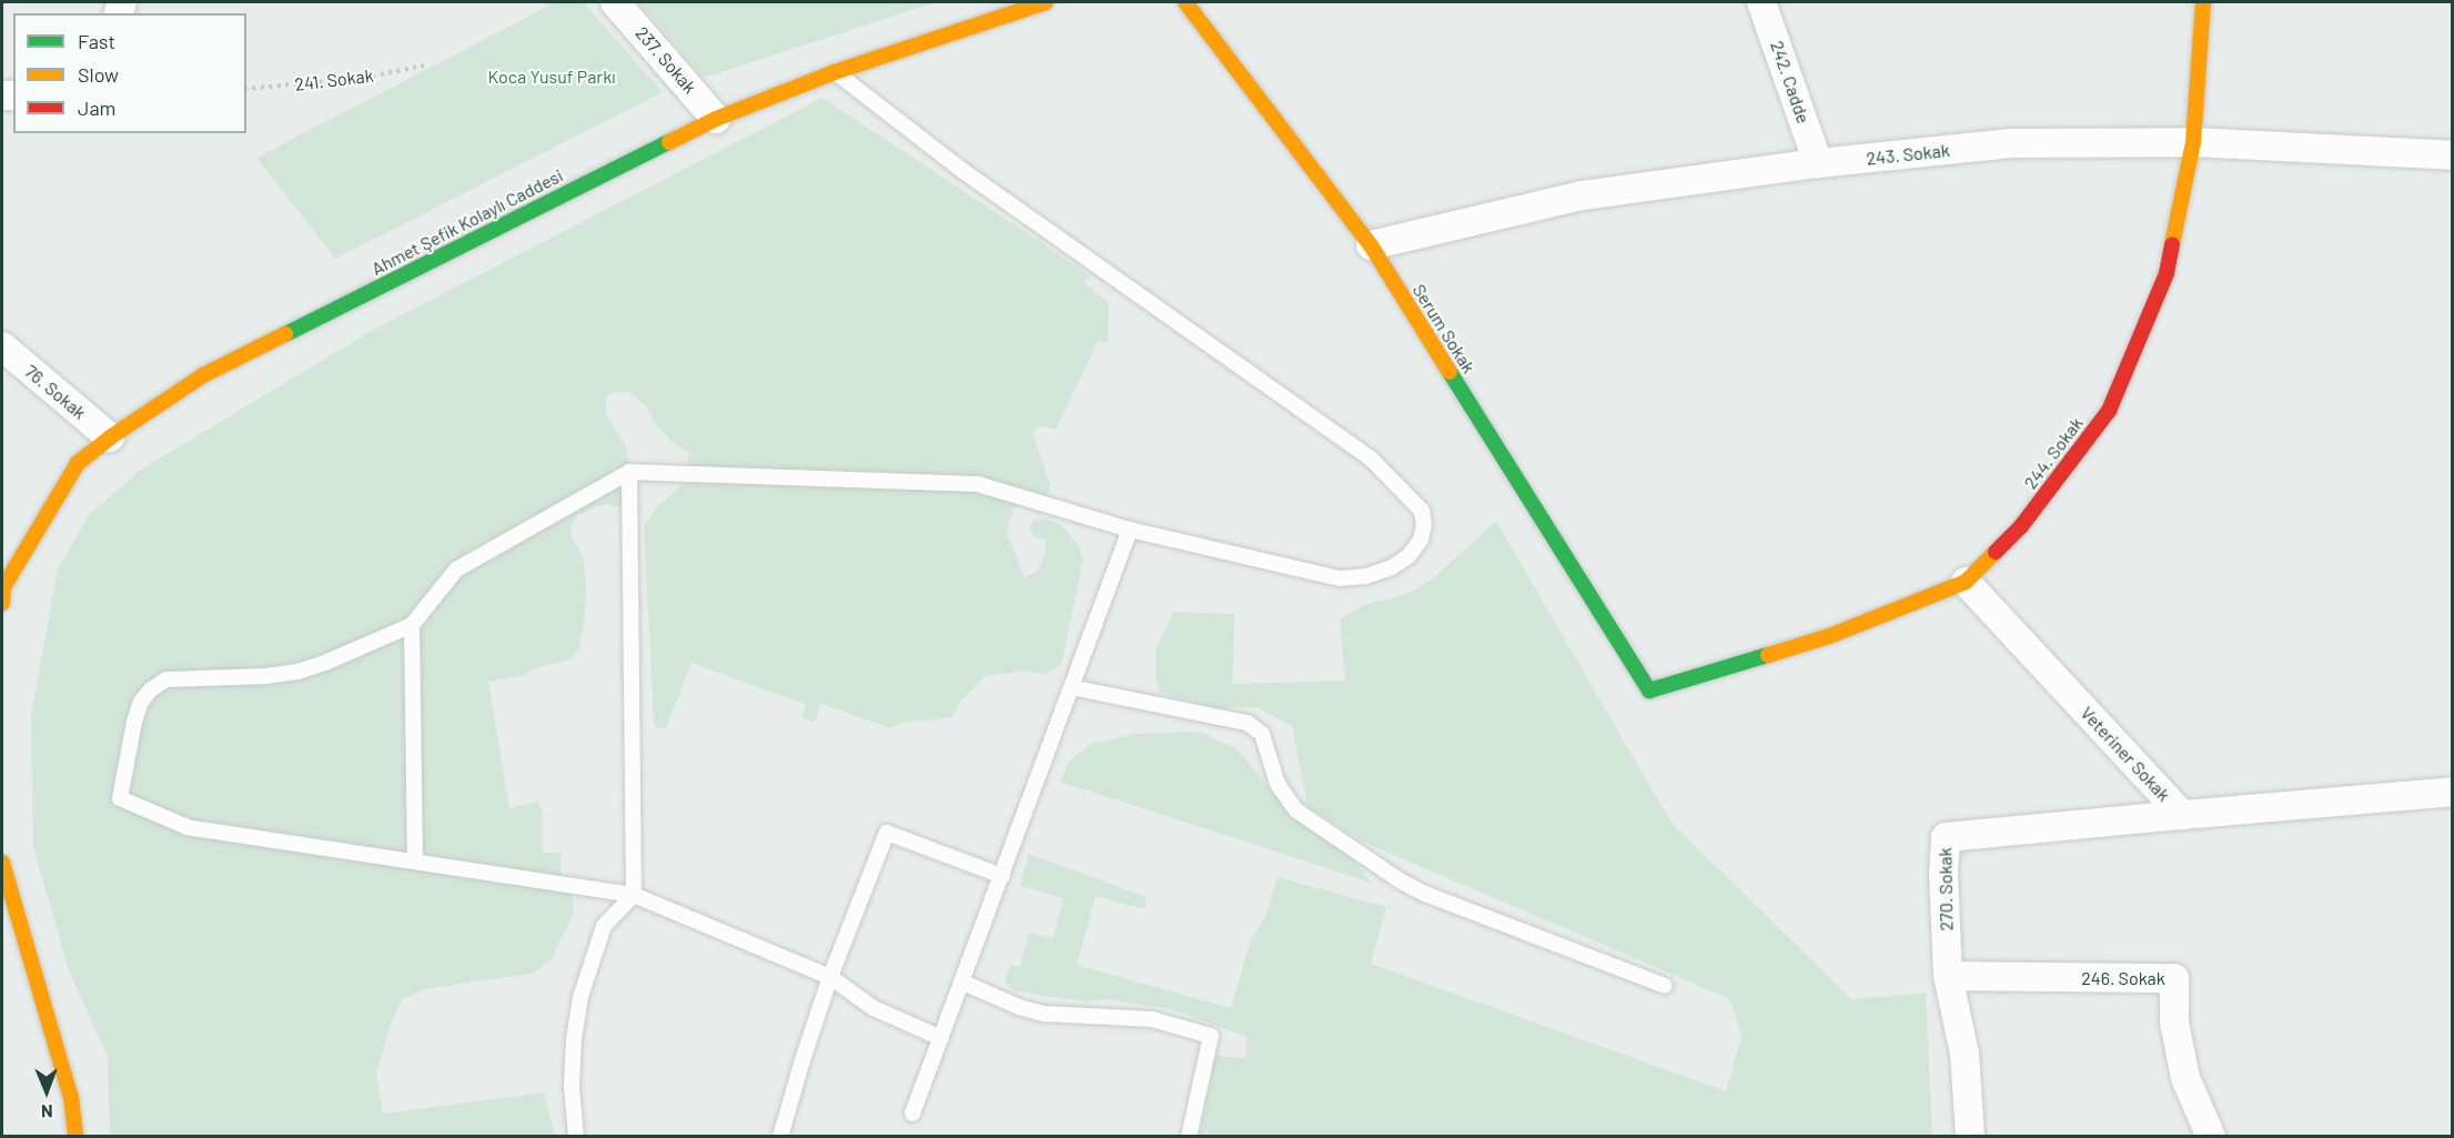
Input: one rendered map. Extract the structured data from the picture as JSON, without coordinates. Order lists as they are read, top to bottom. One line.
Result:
{"streets":{"street":["237. Sokak","242. Cadde","243. Sokak","Ahmet Şefik Kolaylı Caddesi","Serum Sokak","76. Sokak","244. Sokak","Veteriner Sokak","270. Sokak","246. Sokak"],"path":["241. Sokak"]},"crossings":[["237. Sokak","Ahmet Şefik Kolaylı Caddesi"],["242. Cadde","243. Sokak"],["243. Sokak","Serum Sokak"],["243. Sokak","244. Sokak"],["Ahmet Şefik Kolaylı Caddesi","76. Sokak"],["Serum Sokak","244. Sokak"],["244. Sokak","Veteriner Sokak"],["Veteriner Sokak","270. Sokak"],["270. Sokak","246. Sokak"]],"parks":["Koca Yusuf Parkı"],"legend":["Fast","Slow","Jam"],"north":"bottom"}
